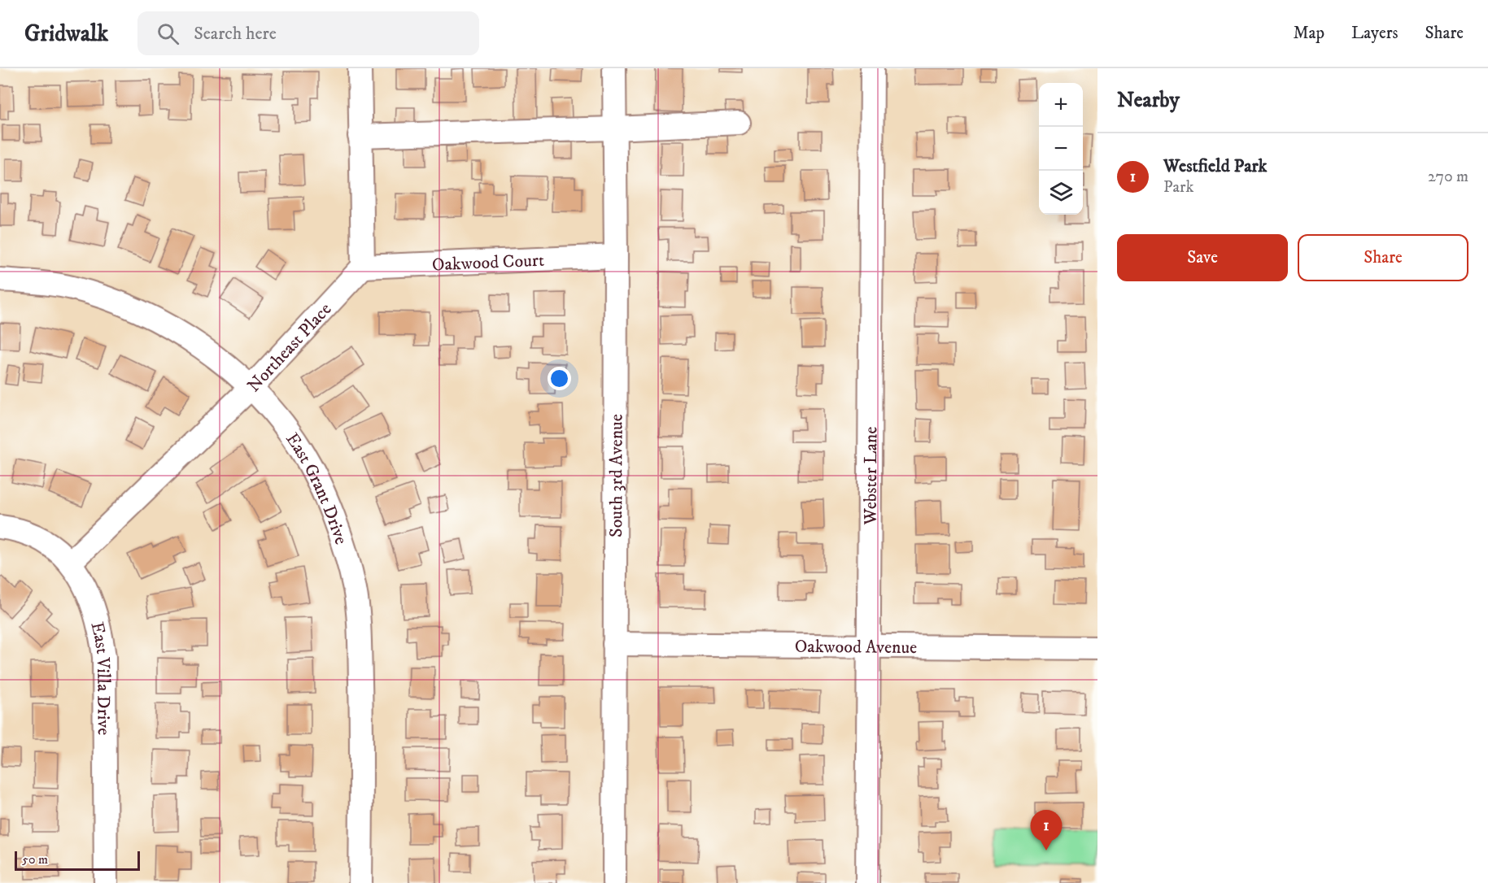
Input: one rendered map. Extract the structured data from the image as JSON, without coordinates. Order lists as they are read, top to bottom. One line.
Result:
{"streets":{"street":["Oakwood Court","Northeast Place","South 3rd Avenue","Webster Lane","East Grant Drive","Oakwood Avenue","East Villa Drive"]},"crossings":[["Oakwood Court","Northeast Place"],["Oakwood Court","South 3rd Avenue"],["Northeast Place","East Grant Drive"],["Northeast Place","East Villa Drive"],["South 3rd Avenue","Oakwood Avenue"],["Webster Lane","Oakwood Avenue"]],"scale_bar":"50 m","page":{"header":"Gridwalk","search":"Search here","nav":["Map","Layers","Share"],"heading":"Nearby","map_buttons":["+","−"],"list":[{"mark":"1","name":"Westfield Park","note":"Park","value":"270 m"}],"buttons":["Save","Share"],"pins":"1","scale":"50 m"}}
